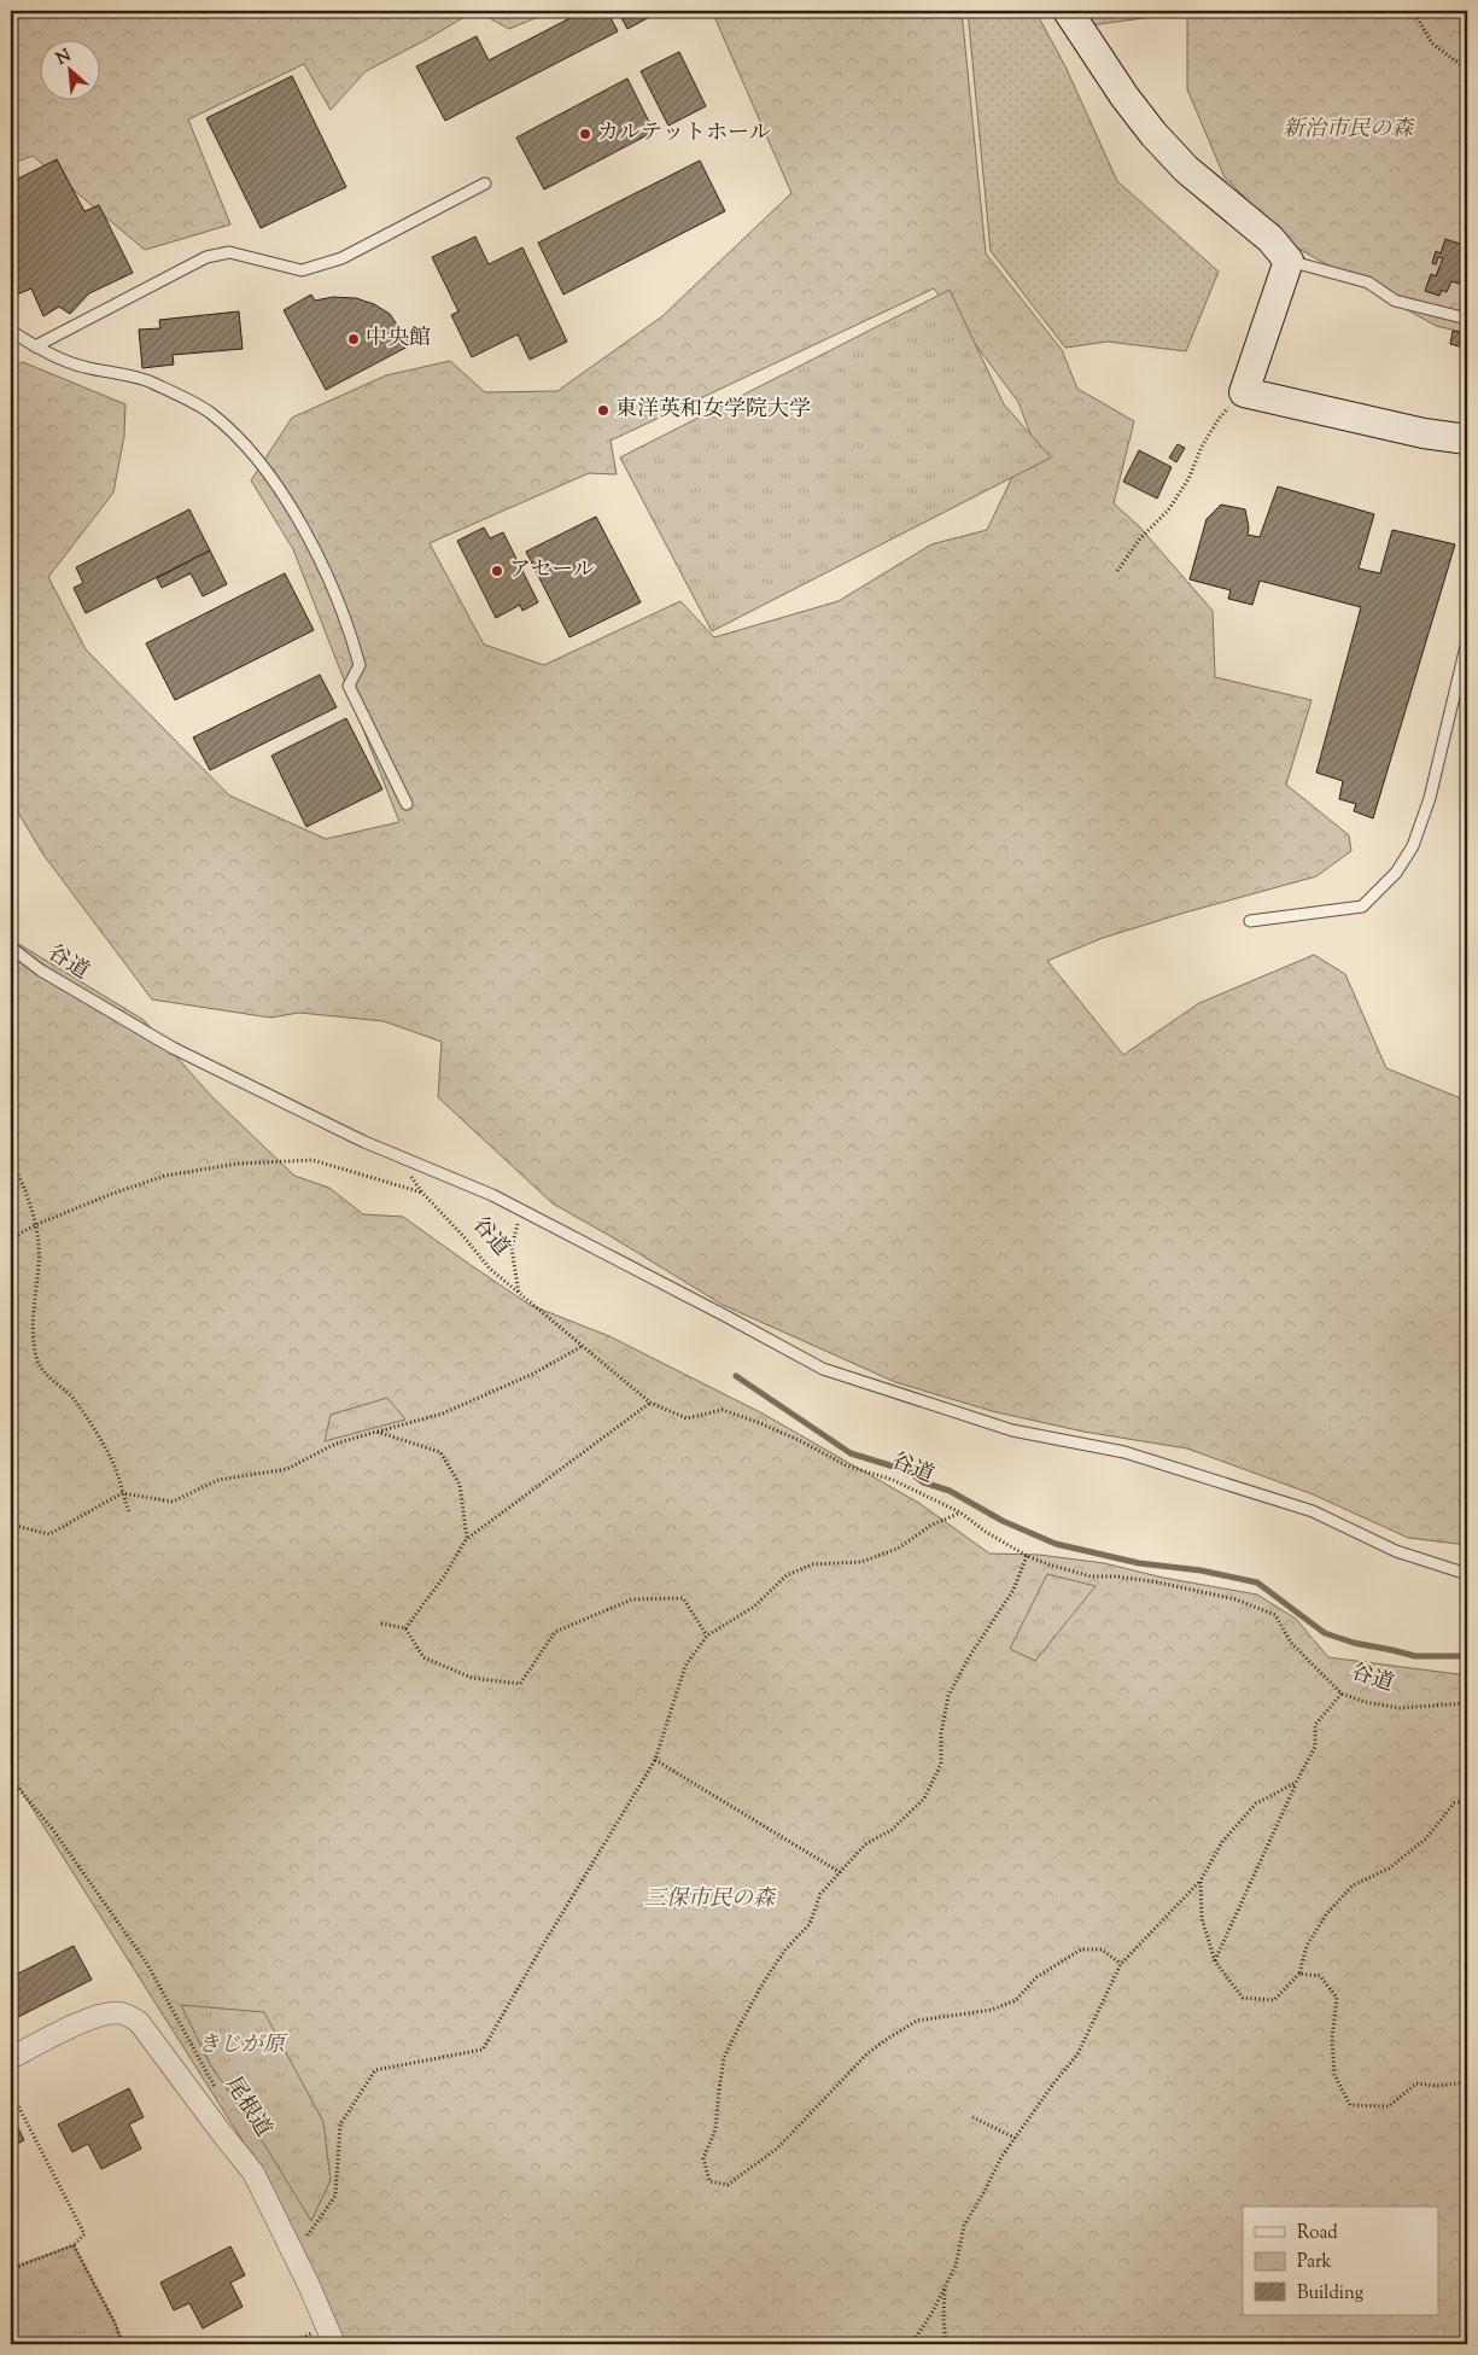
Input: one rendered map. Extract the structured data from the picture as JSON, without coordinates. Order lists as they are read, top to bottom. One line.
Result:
{"streets":{"lane":["谷道"],"path":["尾根道"]},"parks":["新治市民の森","三保市民の森","きじが原"],"places":["カルテットホール","中央館","東洋英和女学院大学","アセール"],"legend":["Road","Park","Building"],"north":"top left"}
